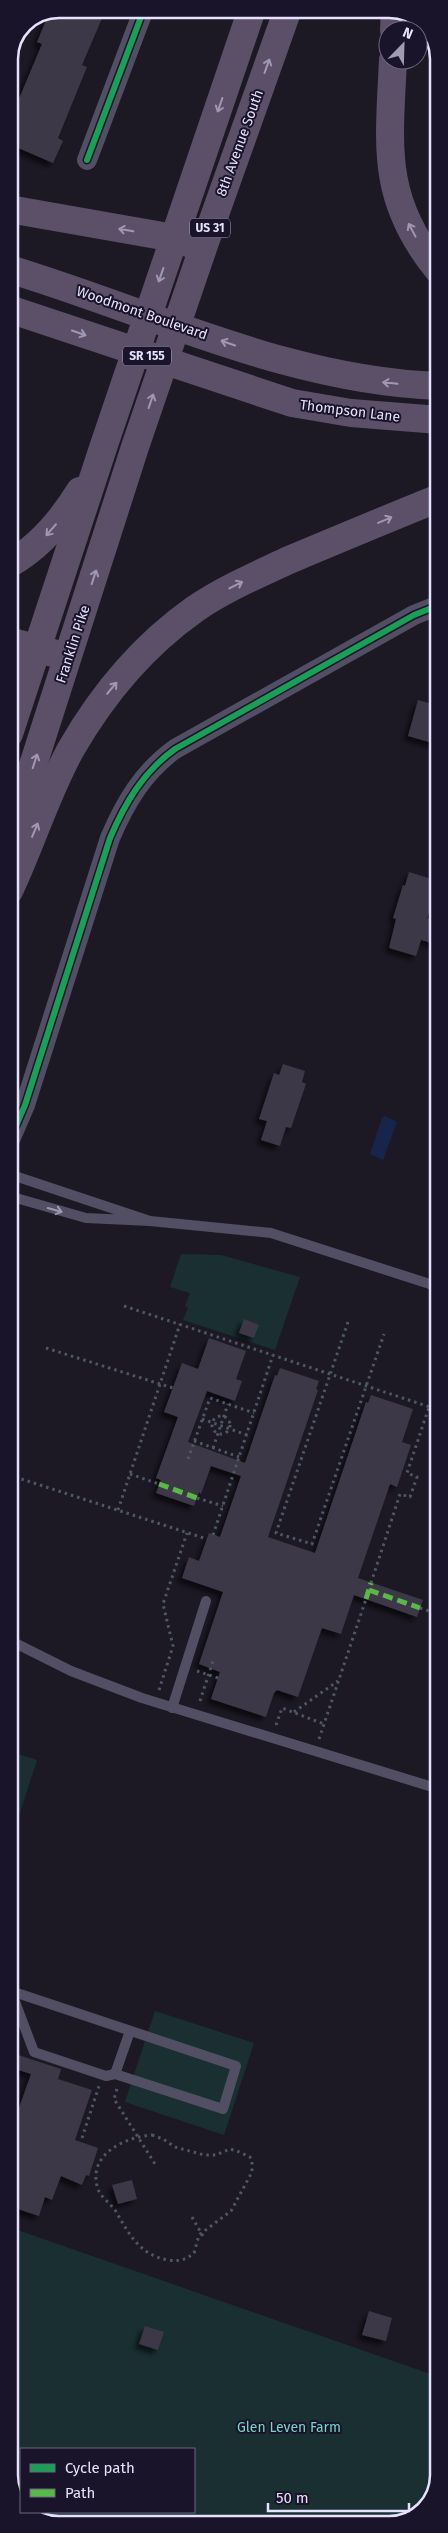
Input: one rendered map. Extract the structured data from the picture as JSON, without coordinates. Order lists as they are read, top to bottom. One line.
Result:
{"streets":{"main road":["8th Avenue South","US 31","Woodmont Boulevard","SR 155","Thompson Lane","Franklin Pike"]},"crossings":[["8th Avenue South","Franklin Pike"]],"parks":["Glen Leven Farm"],"legend":["Cycle path","Path"],"scale_bar":"50 m","north":"top right"}
